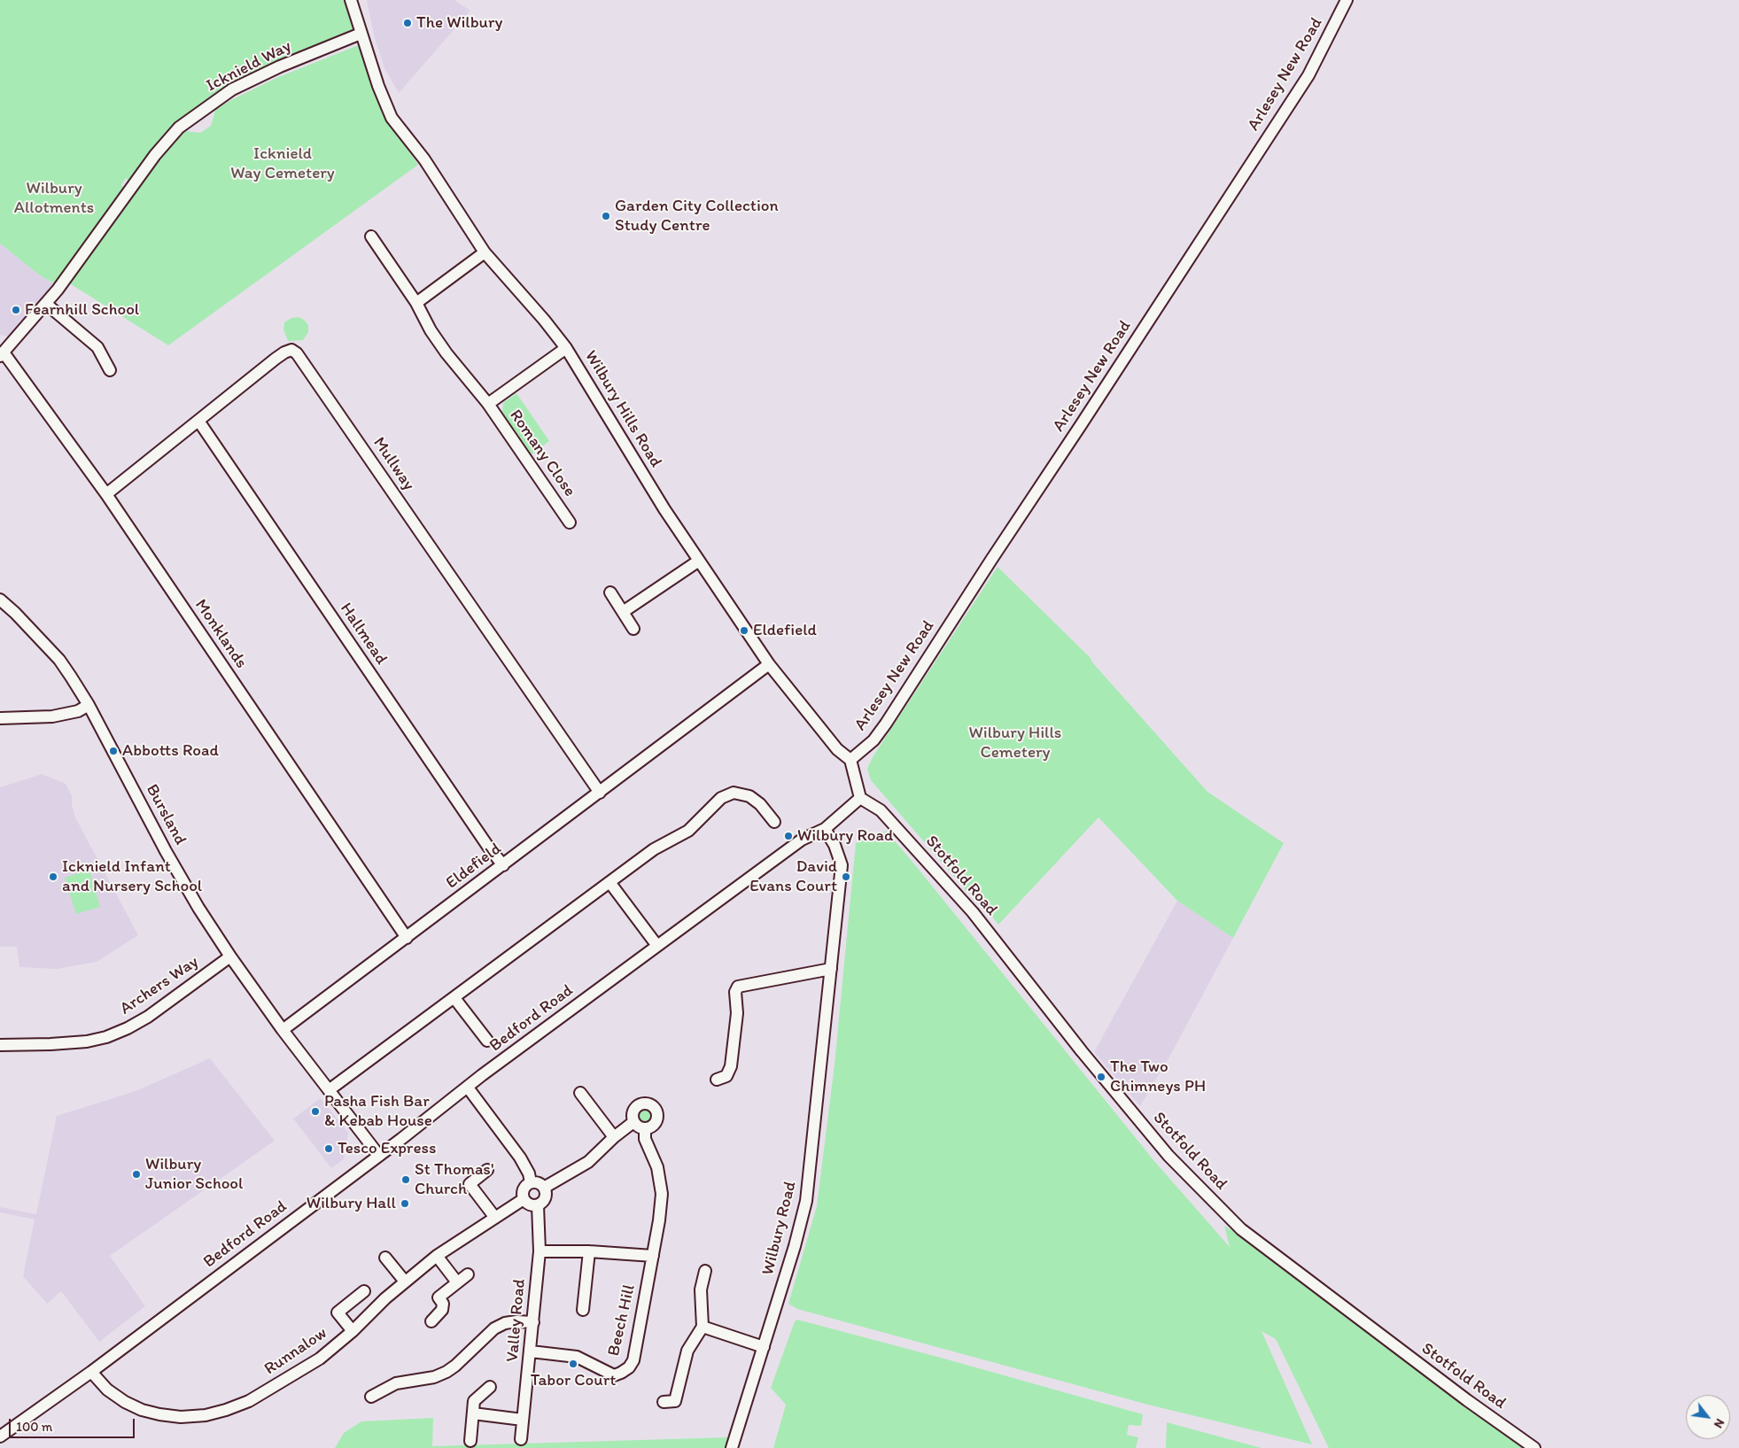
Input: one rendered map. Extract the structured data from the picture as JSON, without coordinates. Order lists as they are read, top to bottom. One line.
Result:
{"streets":{"street":["Icknield Way","Arlesey New Road","Wilbury Hills Road","Romany Close","Mullway","Monklands","Hallmead","Bursland","Eldefield","Stotfold Road","Archers Way","Bedford Road","Wilbury Road","Valley Road","Beech Hill","Runnalow"]},"crossings":[["Icknield Way","Wilbury Hills Road"],["Icknield Way","Monklands"],["Arlesey New Road","Wilbury Hills Road"],["Wilbury Hills Road","Romany Close"],["Wilbury Hills Road","Eldefield"],["Mullway","Monklands"],["Mullway","Hallmead"],["Mullway","Eldefield"],["Monklands","Eldefield"],["Hallmead","Eldefield"],["Bursland","Eldefield"],["Bursland","Archers Way"],["Bursland","Bedford Road"],["Stotfold Road","Bedford Road"],["Bedford Road","Wilbury Road"],["Bedford Road","Runnalow"],["Valley Road","Beech Hill"],["Valley Road","Runnalow"]],"parks":["Icknield Way Cemetery","Wilbury Allotments","Wilbury Hills Cemetery"],"places":["The Wilbury","Garden City Collection Study Centre","Fearnhill School","Eldefield","Abbotts Road","Wilbury Road","Icknield Infant and Nursery School","David Evans Court","The Two Chimneys PH","Pasha Fish Bar & Kebab House","Tesco Express","Wilbury Junior School","St Thomas' Church","Wilbury Hall","Tabor Court"],"scale_bar":"100 m","north":"bottom right"}
